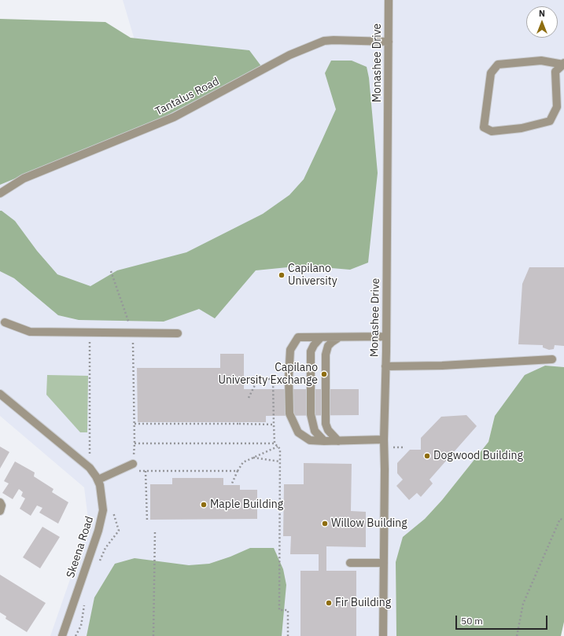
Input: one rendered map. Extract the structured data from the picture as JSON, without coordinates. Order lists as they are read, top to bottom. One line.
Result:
{"streets":{"street":["Monashee Drive","Tantalus Road","Skeena Road"]},"crossings":[["Monashee Drive","Tantalus Road"]],"places":["Capilano University","Capilano University Exchange","Dogwood Building","Maple Building","Willow Building","Fir Building"],"scale_bar":"50 m","north":"top"}
